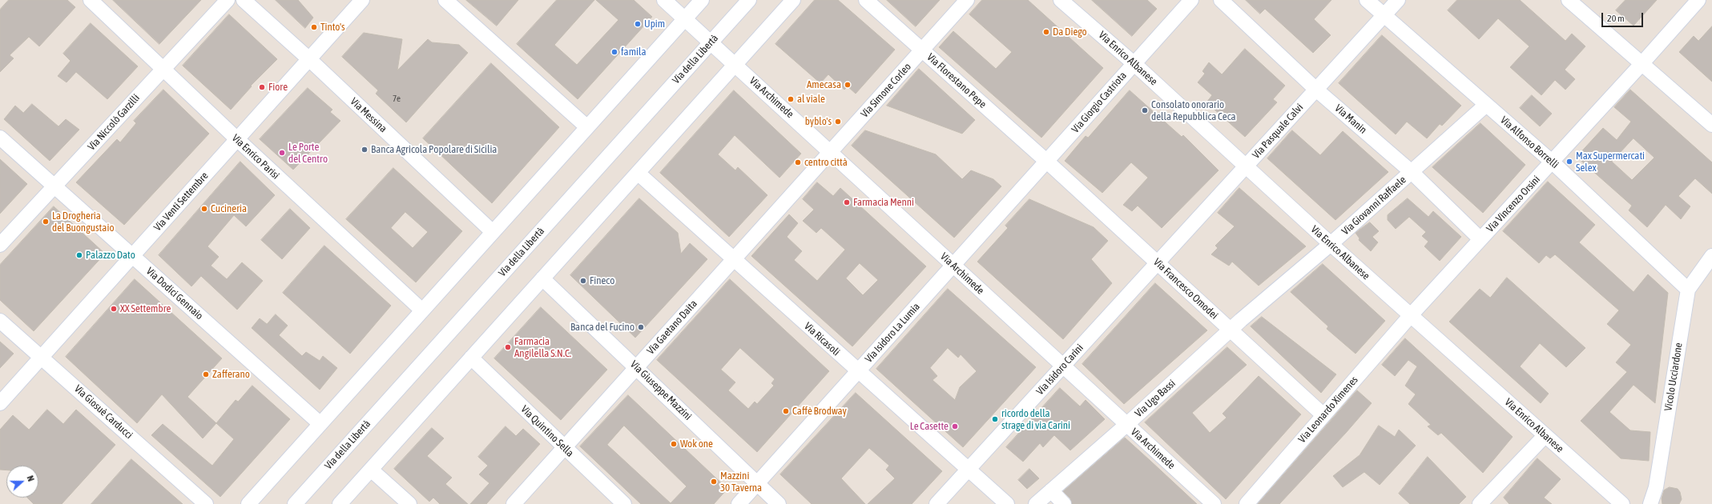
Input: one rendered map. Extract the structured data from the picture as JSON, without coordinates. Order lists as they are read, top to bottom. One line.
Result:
{"streets":{"street":["Via Enrico Albanese","Via della Libertà","Via Florestano Pepe","Via Simone Corleo","Via Archimede","Via Giorgio Castriota","Via Messina","Via Manin","Via Niccolò Garzilli","Via Pasquale Calvi","Via Alfonso Borrelli","Via Enrico Parisi","Via Venti Settembre","Via Vincenzo Orsini","Via Giovanni Raffaele","Via Francesco Omodei","Via Dodici Gennaio","Via Gaetano Daita","Via Isidoro La Lumia","Via Ricasoli","Via Isidoro Carini","Vicolo Ucciardone","Via Giuseppe Mazzini","Via Ugo Bassi","Via Leonardo Ximenes","Via Giosuè Carducci","Via Quintino Sella"]},"crossings":[["Via Enrico Albanese","Via Giorgio Castriota"],["Via Enrico Albanese","Via Pasquale Calvi"],["Via Enrico Albanese","Via Vincenzo Orsini"],["Via Enrico Albanese","Via Giovanni Raffaele"],["Via Enrico Albanese","Via Leonardo Ximenes"],["Via della Libertà","Via Archimede"],["Via Florestano Pepe","Via Simone Corleo"],["Via Florestano Pepe","Via Giorgio Castriota"],["Via Florestano Pepe","Via Francesco Omodei"],["Via Florestano Pepe","Via Isidoro La Lumia"],["Via Simone Corleo","Via Archimede"],["Via Simone Corleo","Via Gaetano Daita"],["Via Archimede","Via Gaetano Daita"],["Via Archimede","Via Isidoro La Lumia"],["Via Archimede","Via Isidoro Carini"],["Via Archimede","Via Ugo Bassi"],["Via Giorgio Castriota","Via Francesco Omodei"],["Via Giorgio Castriota","Via Isidoro La Lumia"],["Via Messina","Via Venti Settembre"],["Via Manin","Via Pasquale Calvi"],["Via Manin","Via Vincenzo Orsini"],["Via Manin","Via Giovanni Raffaele"],["Via Niccolò Garzilli","Via Enrico Parisi"],["Via Niccolò Garzilli","Via Dodici Gennaio"],["Via Pasquale Calvi","Via Alfonso Borrelli"],["Via Pasquale Calvi","Via Francesco Omodei"],["Via Pasquale Calvi","Via Isidoro Carini"],["Via Alfonso Borrelli","Via Vincenzo Orsini"],["Via Alfonso Borrelli","Via Giovanni Raffaele"],["Via Alfonso Borrelli","Vicolo Ucciardone"],["Via Enrico Parisi","Via Venti Settembre"],["Via Venti Settembre","Via Dodici Gennaio"],["Via Venti Settembre","Via Giosuè Carducci"],["Via Vincenzo Orsini","Via Leonardo Ximenes"],["Via Giovanni Raffaele","Via Francesco Omodei"],["Via Giovanni Raffaele","Via Ugo Bassi"],["Via Francesco Omodei","Via Isidoro La Lumia"],["Via Francesco Omodei","Via Isidoro Carini"],["Via Francesco Omodei","Via Ugo Bassi"],["Via Francesco Omodei","Via Leonardo Ximenes"],["Via Gaetano Daita","Via Ricasoli"],["Via Gaetano Daita","Via Giuseppe Mazzini"],["Via Gaetano Daita","Via Quintino Sella"],["Via Isidoro La Lumia","Via Ricasoli"],["Via Isidoro La Lumia","Via Giuseppe Mazzini"],["Via Ricasoli","Via Isidoro Carini"]],"places":["Upim","Tinto's","Da Diego","famila","Amecasa","Fiore","al viale","Consolato onorario della Repubblica Ceca","byblo's","Banca Agricola Popolare di Sicilia","Le Porte del Centro","Max Supermercati Selex","centro città","Farmacia Menni","Cucineria","La Drogheria del Buongustaio","Palazzo Dato","Fineco","XX Settembre","Banca del Fucino","Farmacia Angilella S.N.C.","Zafferano","Caffè Brodway","ricordo della strage di via Carini","Le Casette","Wok one","Mazzini 30 Taverna"],"house_numbers":["7e"],"scale_bar":"20 m","north":"right"}
